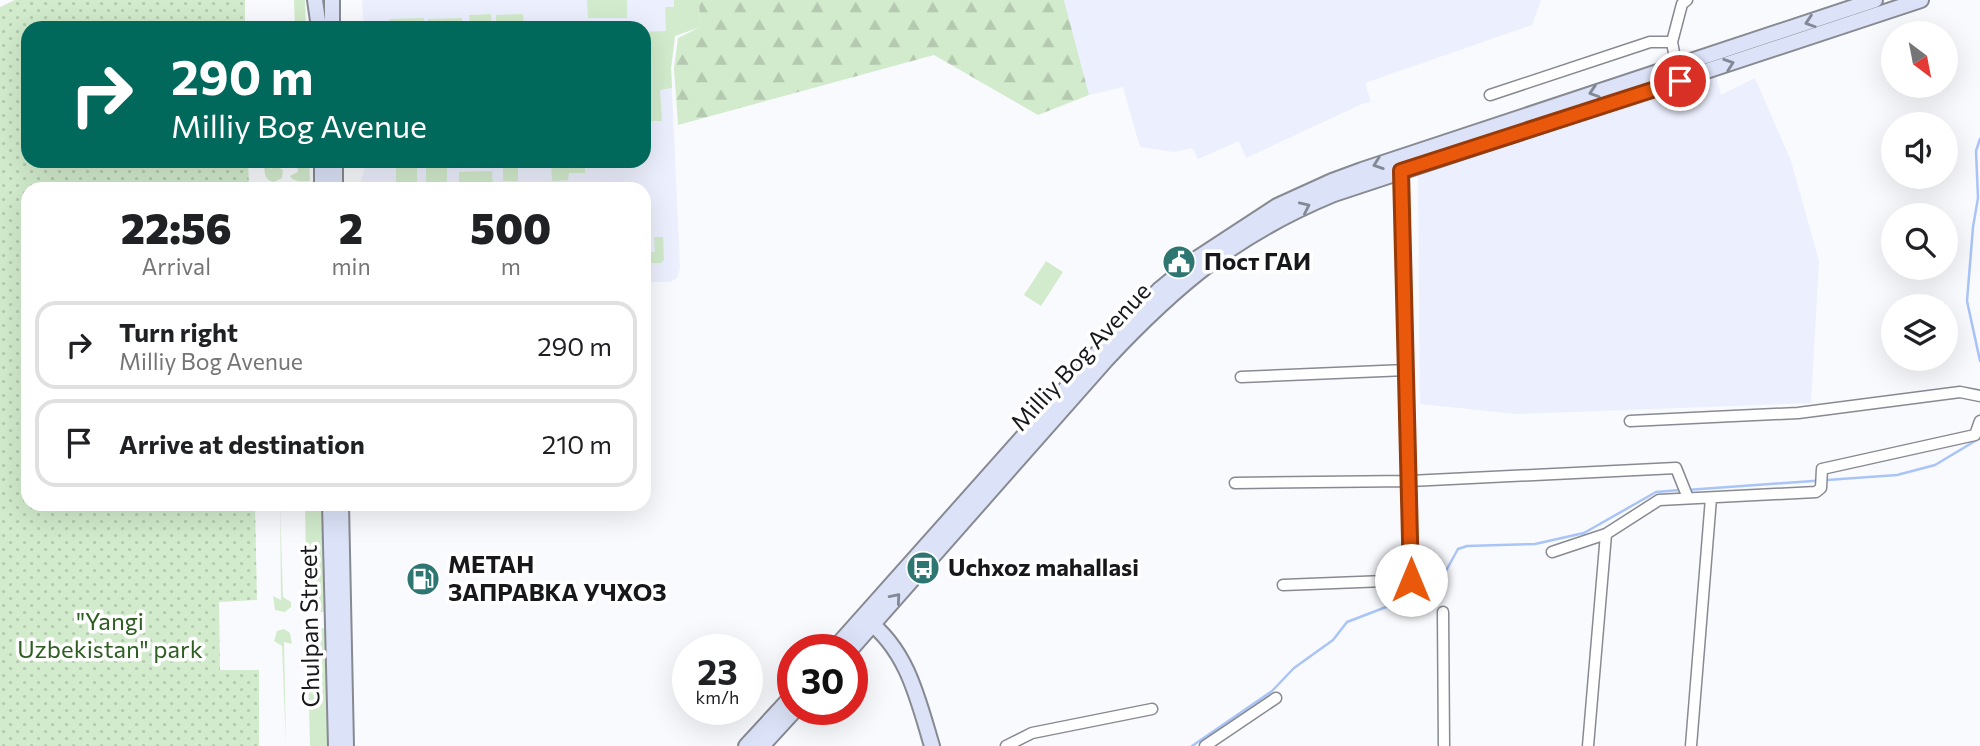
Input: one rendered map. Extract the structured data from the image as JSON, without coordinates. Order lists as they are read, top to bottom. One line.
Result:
{"streets":{"main road":["Milliy Bog Avenue","Chulpan Street"]},"parks":["\"Yangi Uzbekistan\" park"],"places":{"public building":["Пост ГАИ"],"bus stop":["Uchxoz mahallasi"],"fuel station":["МЕТАН ЗАПРАВКА УЧХОЗ"]},"north":"bottom right","page":{"turn":["290 m","Milliy Bog Avenue"],"eta":["22:56","Arrival","2","min","500","m"],"list":[{"name":"Turn right","note":"Milliy Bog Avenue","value":"290 m"},{"name":"Arrive at destination","value":"210 m"}],"speed":"23 km/h","limit":"30"}}
